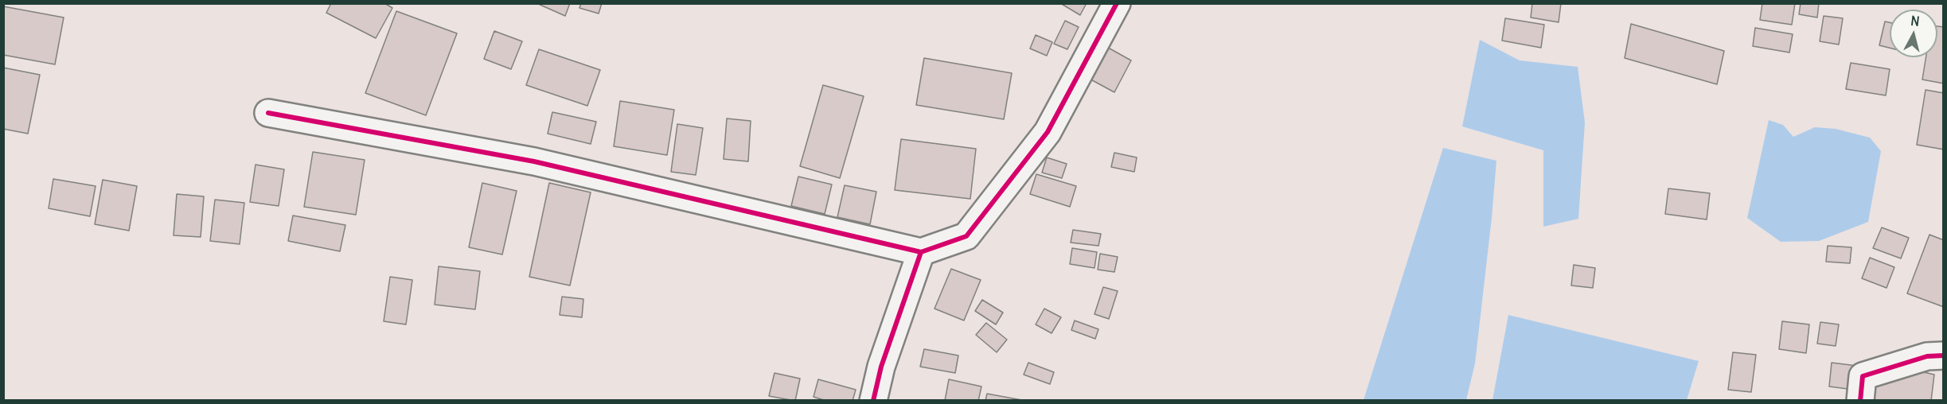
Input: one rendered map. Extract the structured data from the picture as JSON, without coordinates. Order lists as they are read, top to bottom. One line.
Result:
{"north":"top"}
